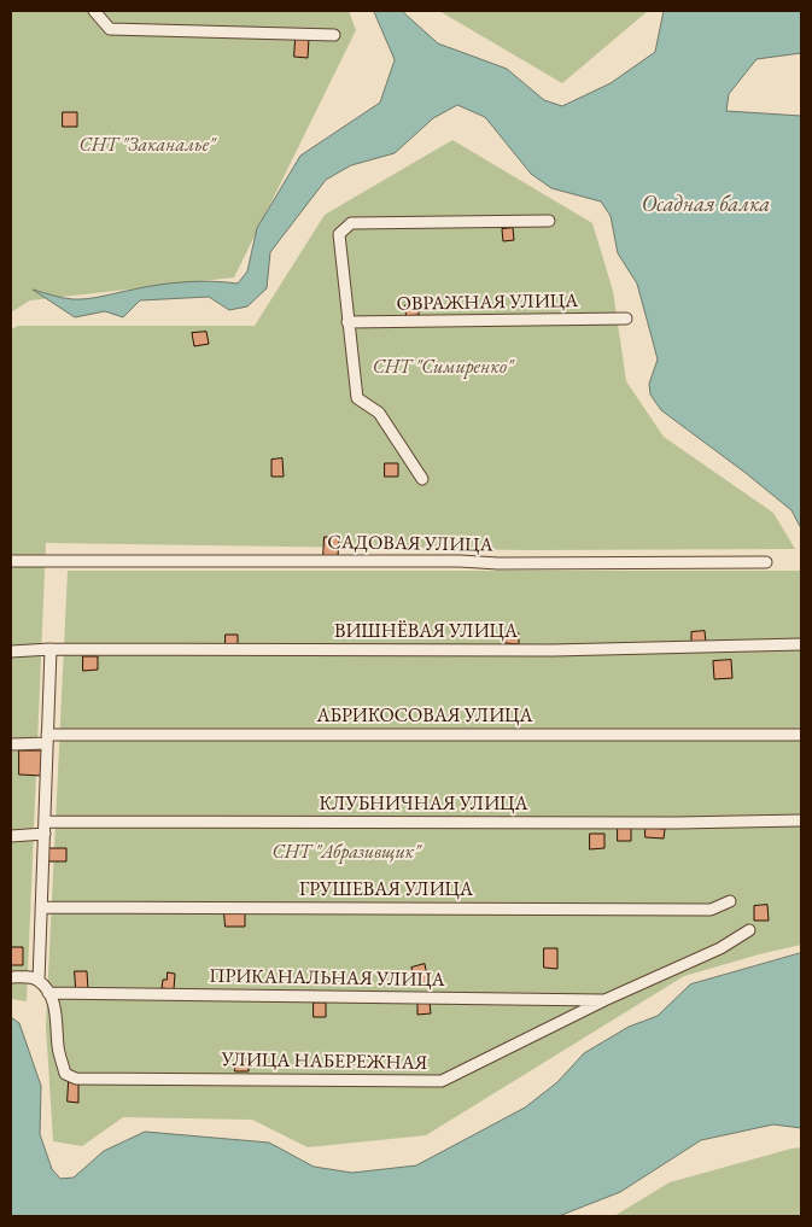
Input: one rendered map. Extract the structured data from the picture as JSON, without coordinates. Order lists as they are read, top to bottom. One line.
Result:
{"streets":{"street":["ОВРАЖНАЯ УЛИЦА","САДОВАЯ УЛИЦА","ВИШНЁВАЯ УЛИЦА","АБРИКОСОВАЯ УЛИЦА","КЛУБНИЧНАЯ УЛИЦА","ГРУШЕВАЯ УЛИЦА","ПРИКАНАЛЬНАЯ УЛИЦА","УЛИЦА НАБЕРЕЖНАЯ"]},"crossings":[["ПРИКАНАЛЬНАЯ УЛИЦА","УЛИЦА НАБЕРЕЖНАЯ"]],"water":["Осадная балка"],"parks":["СНТ \"Заканалье\"","СНТ \"Симиренко\"","СНТ \"Абразивщик\""]}
